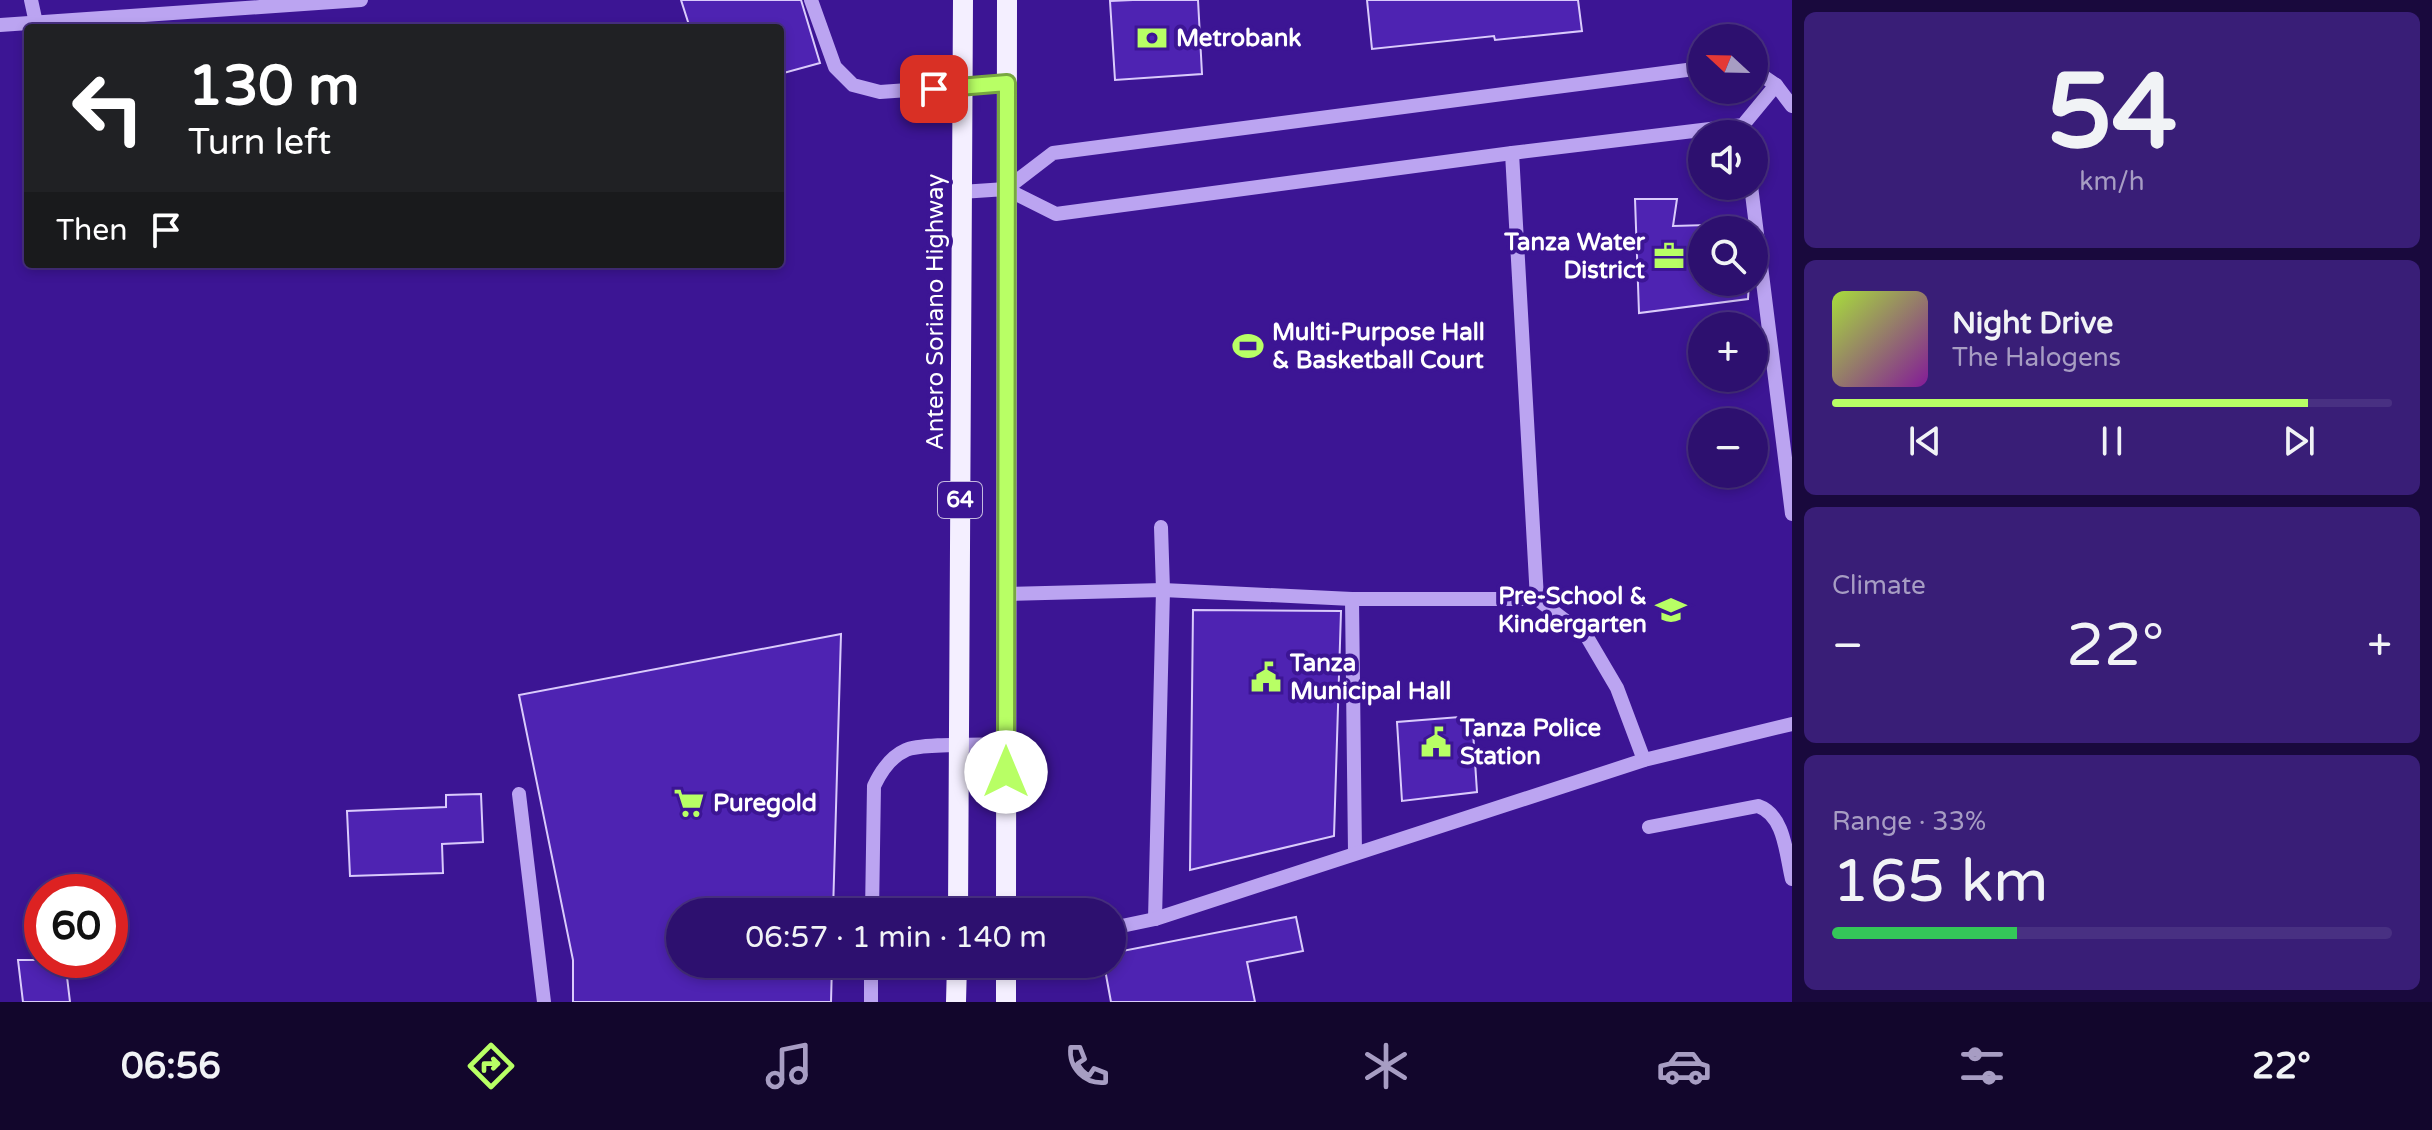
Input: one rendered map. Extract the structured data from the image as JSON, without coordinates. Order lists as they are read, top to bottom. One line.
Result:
{"streets":{"main road":["Antero Soriano Highway","64"]},"places":{"bank":["Metrobank"],"office":["Tanza Water District"],"sports":["Multi-Purpose Hall & Basketball Court"],"school or university":["Pre-School & Kindergarten"],"public building":["Tanza Municipal Hall","Tanza Police Station"],"supermarket":["Puregold"]},"north":"left","page":{"tile":[["54","km/h"],"Climate",["Range · 33%","165 km"]],"map_buttons":["+","−"],"turn":["130 m","Turn left"],"then":"Then","song":["Night Drive","The Halogens"],"heat":["−","22°","+"],"limit":"60","trip":"06:57 · 1 min · 140 m","tabs":["06:56","22°"]}}
